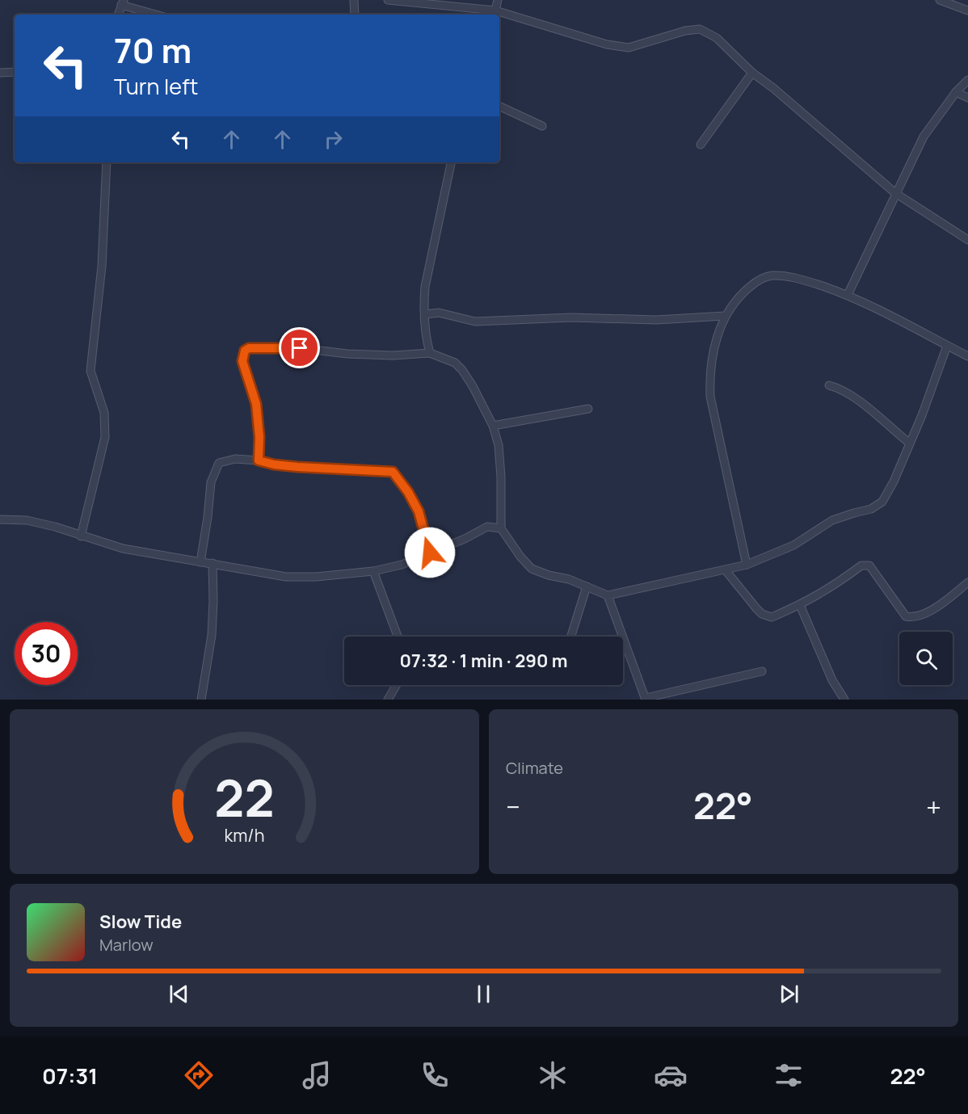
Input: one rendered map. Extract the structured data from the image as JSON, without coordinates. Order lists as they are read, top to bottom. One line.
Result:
{"page":{"turn":["70 m","Turn left"],"limit":"30","trip":"07:32 · 1 min · 290 m","tile":"Climate","heat":["−","22°","+"],"song":["Slow Tide","Marlow"],"tabs":["07:31","22°"],"gauge":["22","km/h"]}}
